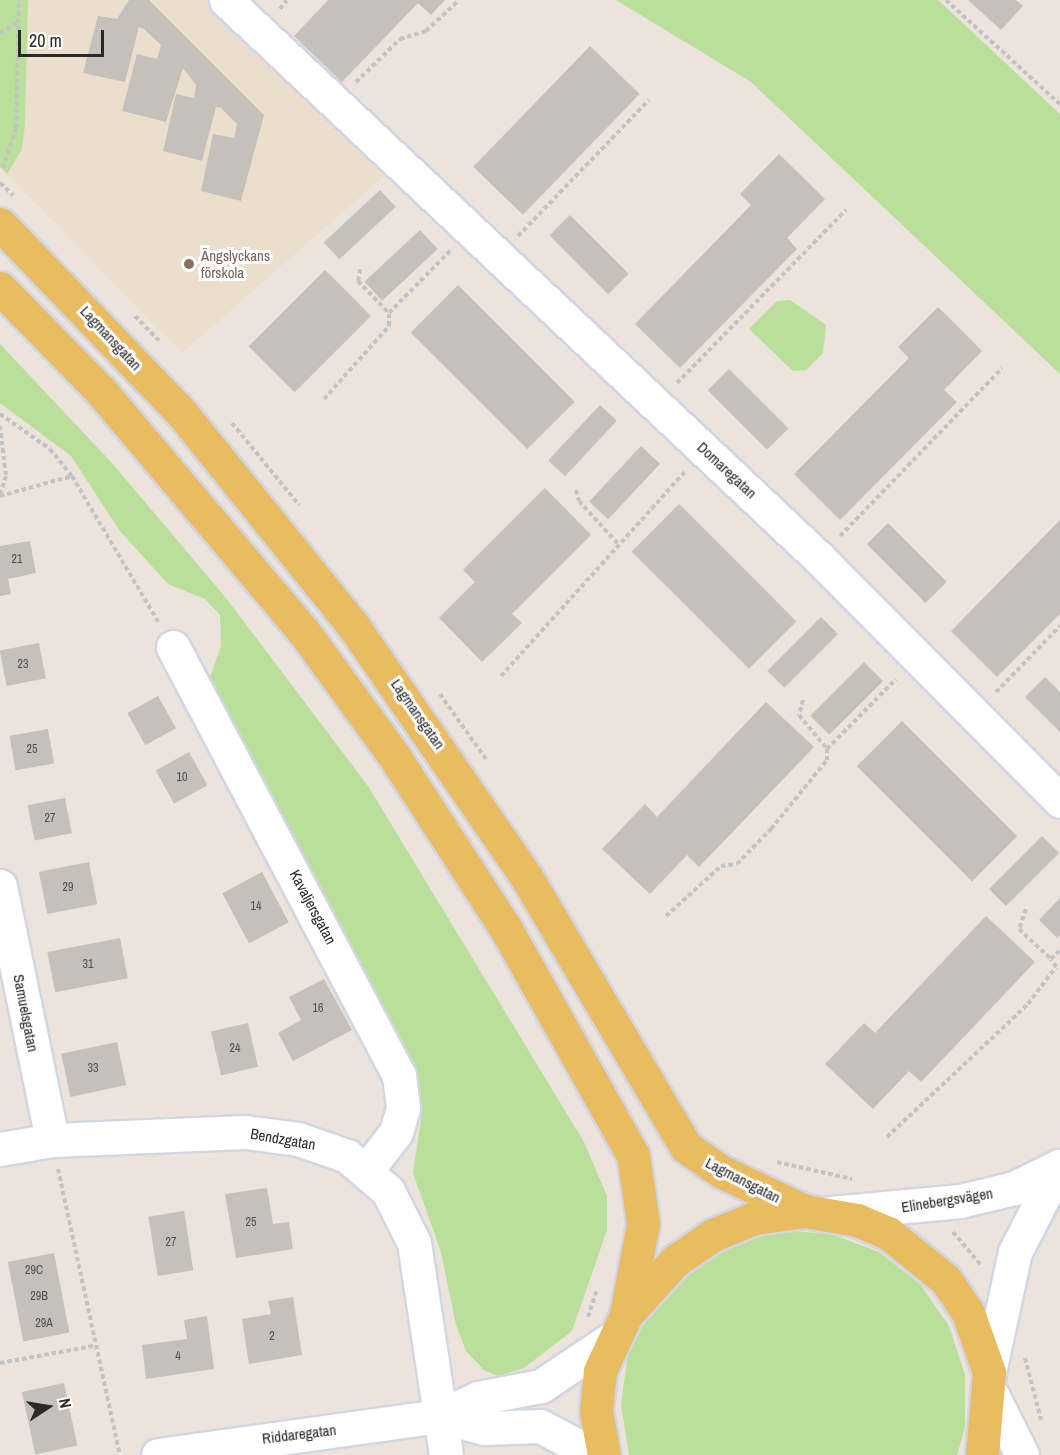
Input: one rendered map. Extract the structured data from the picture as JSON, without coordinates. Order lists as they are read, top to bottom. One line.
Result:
{"streets":{"main road":["Lagmansgatan"],"street":["Domaregatan","Kavaljersgatan","Samuelsgatan","Bendzgatan","Elinebergsvägen","Riddaregatan"]},"crossings":[["Lagmansgatan","Elinebergsvägen"],["Kavaljersgatan","Bendzgatan"],["Samuelsgatan","Bendzgatan"],["Bendzgatan","Riddaregatan"]],"places":["Ängslyckans förskola"],"house_numbers":["21","23","25","10","27","29","14","31","16","24","33","25","27","29C","29B","29A","2","4"],"scale_bar":"20 m","north":"right"}
